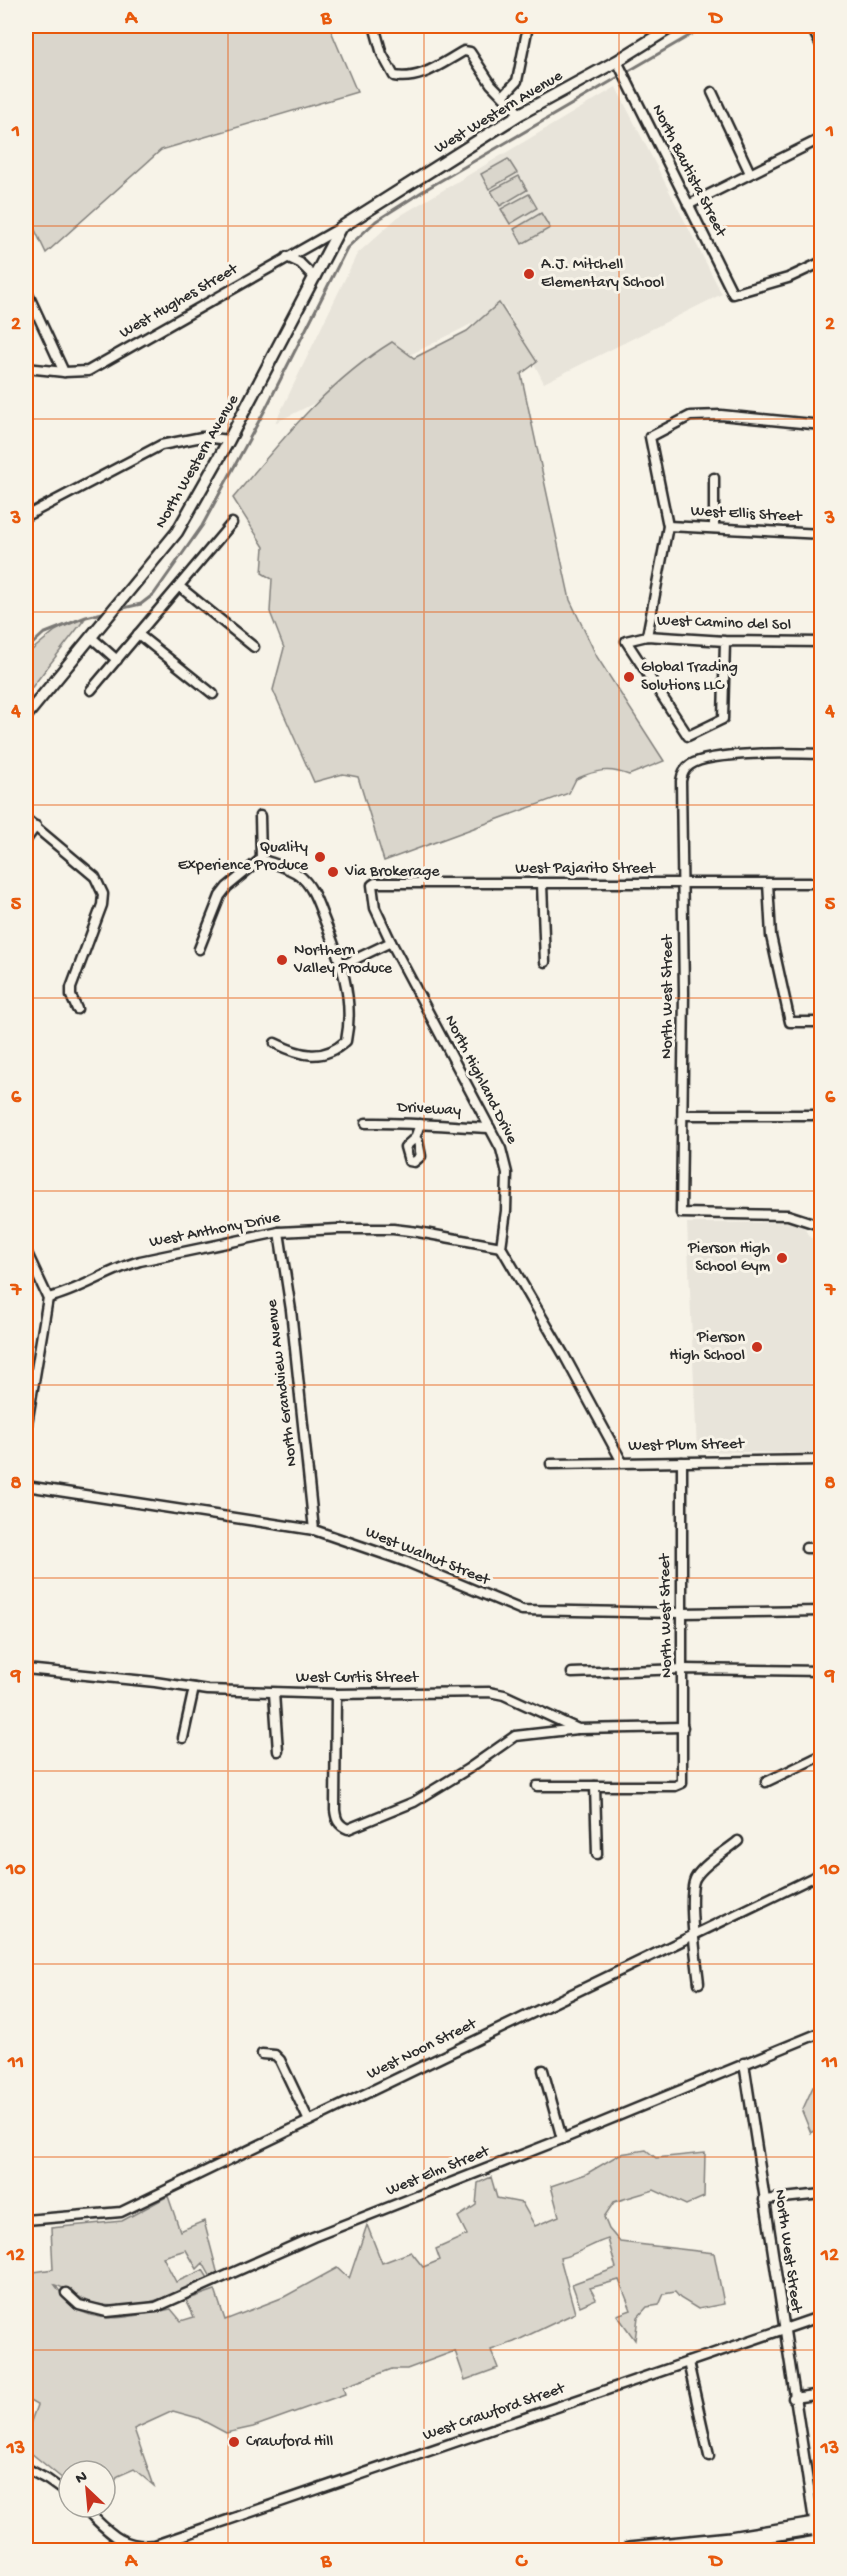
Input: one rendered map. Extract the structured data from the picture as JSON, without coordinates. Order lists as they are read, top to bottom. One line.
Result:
{"streets":{"street":["West Western Avenue","North Bautista Street","West Hughes Street","North Western Avenue","West Ellis Street","West Camino del Sol","West Pajarito Street","North West Street","North Highland Drive","Driveway","West Anthony Drive","North Grandview Avenue","West Plum Street","West Walnut Street","West Curtis Street","West Noon Street","West Elm Street","West Crawford Street"]},"crossings":[["West Western Avenue","North Bautista Street"],["West Western Avenue","West Hughes Street"],["West Western Avenue","North Western Avenue"],["West Hughes Street","North Western Avenue"],["West Pajarito Street","North West Street"],["West Pajarito Street","North Highland Drive"],["North West Street","West Plum Street"],["North West Street","West Walnut Street"],["North West Street","West Curtis Street"],["North West Street","West Elm Street"],["North West Street","West Crawford Street"],["North Highland Drive","Driveway"],["North Highland Drive","West Anthony Drive"],["West Anthony Drive","North Grandview Avenue"],["North Grandview Avenue","West Walnut Street"]],"places":["A.J. Mitchell Elementary School","Global Trading Solutions LLC","Quality Experience Produce","Via Brokerage","Northern Valley Produce","Pierson High School Gym","Pierson High School","Crawford Hill"],"north":"top left","grid":{"columns":["A","B","C","D"],"rows":["1","2","3","4","5","6","7","8","9","10","11","12","13"]}}
